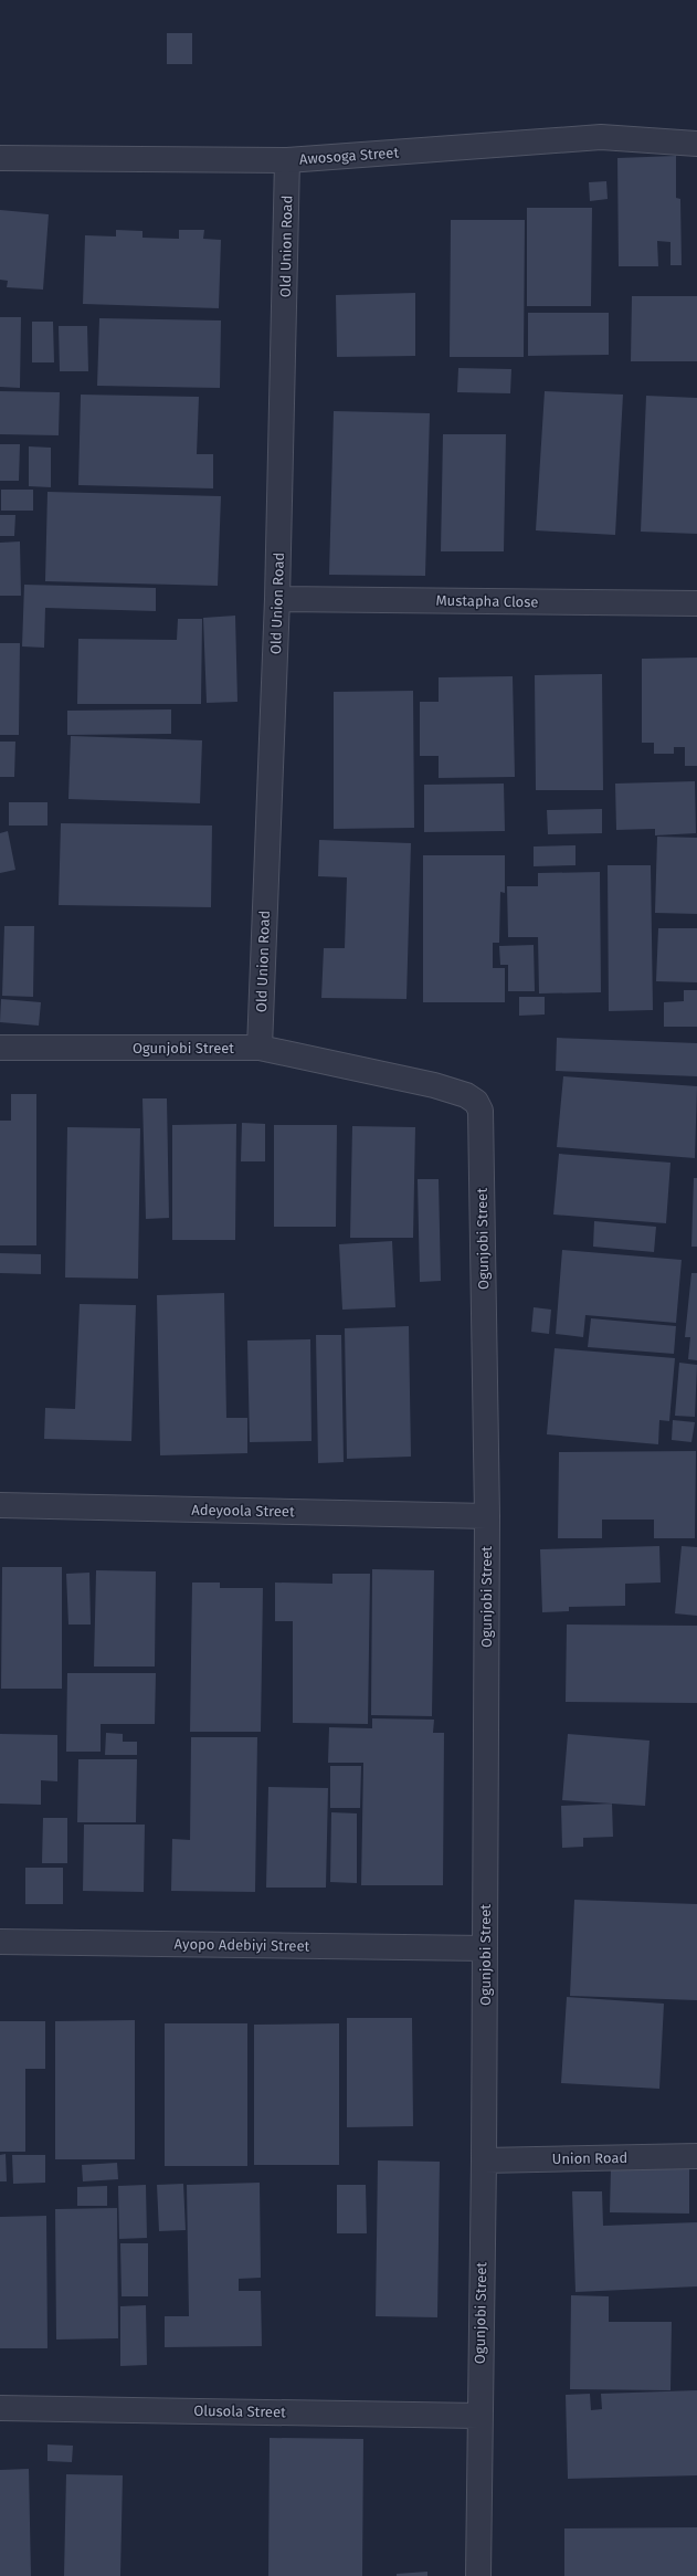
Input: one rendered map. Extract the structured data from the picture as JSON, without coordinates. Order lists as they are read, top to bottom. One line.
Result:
{"streets":{"street":["Awosoga Street","Old Union Road","Mustapha Close","Ogunjobi Street","Adeyoola Street","Ayopo Adebiyi Street","Union Road","Olusola Street"]},"crossings":[["Awosoga Street","Old Union Road"],["Old Union Road","Mustapha Close"],["Old Union Road","Ogunjobi Street"],["Ogunjobi Street","Adeyoola Street"],["Ogunjobi Street","Ayopo Adebiyi Street"],["Ogunjobi Street","Union Road"],["Ogunjobi Street","Olusola Street"]]}
